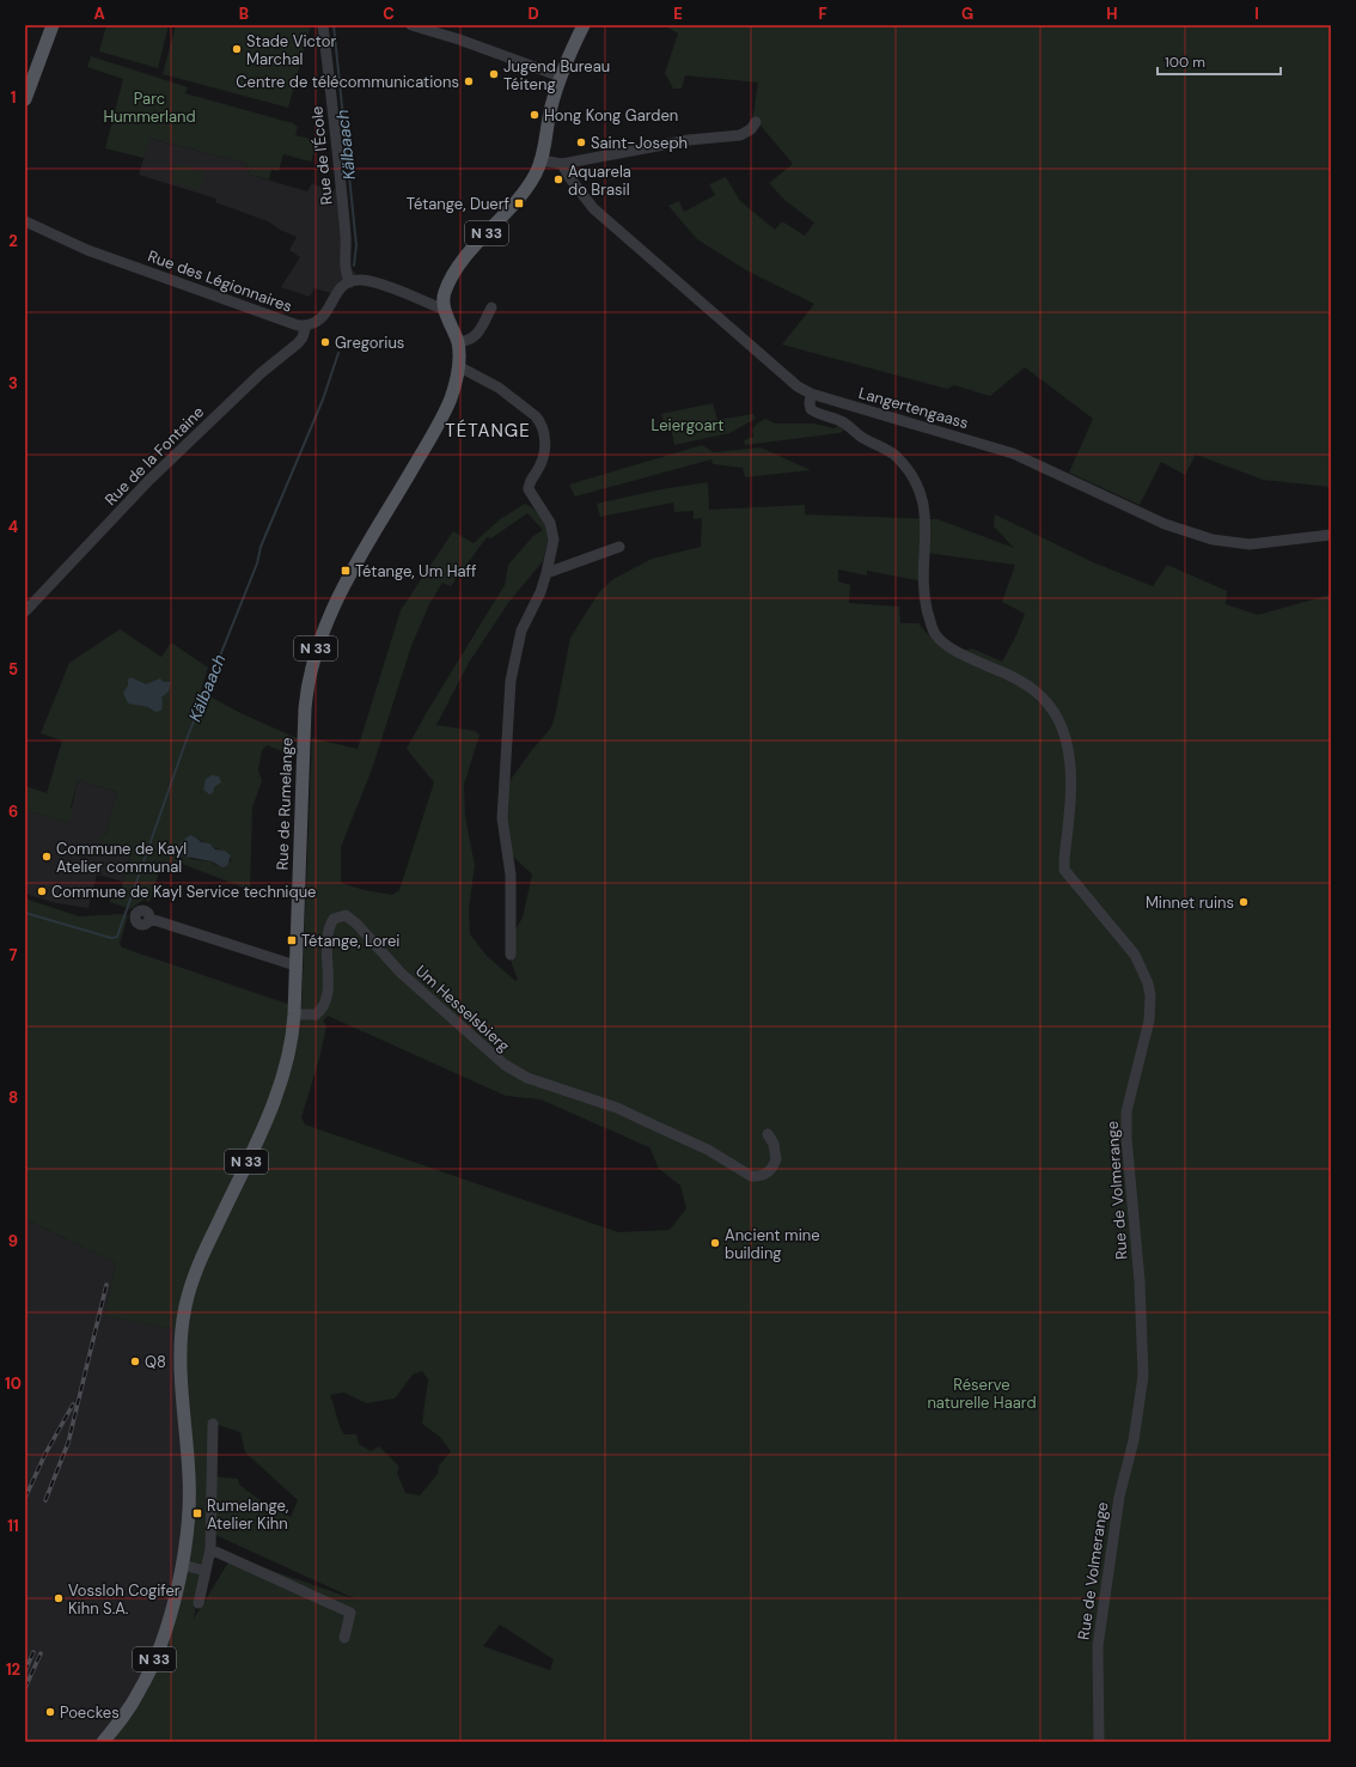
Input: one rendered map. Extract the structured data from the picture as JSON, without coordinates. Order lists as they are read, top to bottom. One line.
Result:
{"streets":{"main road":["N 33","Rue de Rumelange"],"street":["Rue de l'École","Rue des Légionnaires","Langertengaass","Rue de la Fontaine","Um Hesselsbierg","Rue de Volmerange"]},"crossings":[["Rue de l'École","Rue des Légionnaires"],["N 33","Rue de Rumelange"],["Rue des Légionnaires","Rue de la Fontaine"],["Langertengaass","Rue de Volmerange"],["Rue de Rumelange","Um Hesselsbierg"]],"districts":["TÉTANGE"],"water":["Kälbaach"],"parks":["Parc Hummerland","Leiergoart","Réserve naturelle Haard"],"places":{"other":["Stade Victor Marchal","Jugend Bureau Téiteng","Centre de télécommunications","Hong Kong Garden","Saint-Joseph","Aquarela do Brasil","Gregorius","Commune de Kayl Atelier communal","Commune de Kayl Service technique","Minnet ruins","Ancient mine building","Q8","Vossloh Cogifer Kihn S.A.","Poeckes"],"transit":["Tétange, Duerf","Tétange, Um Haff","Tétange, Lorei","Rumelange, Atelier Kihn"]},"scale_bar":"100 m","grid":{"columns":["A","B","C","D","E","F","G","H","I"],"rows":["1","2","3","4","5","6","7","8","9","10","11","12"]}}
